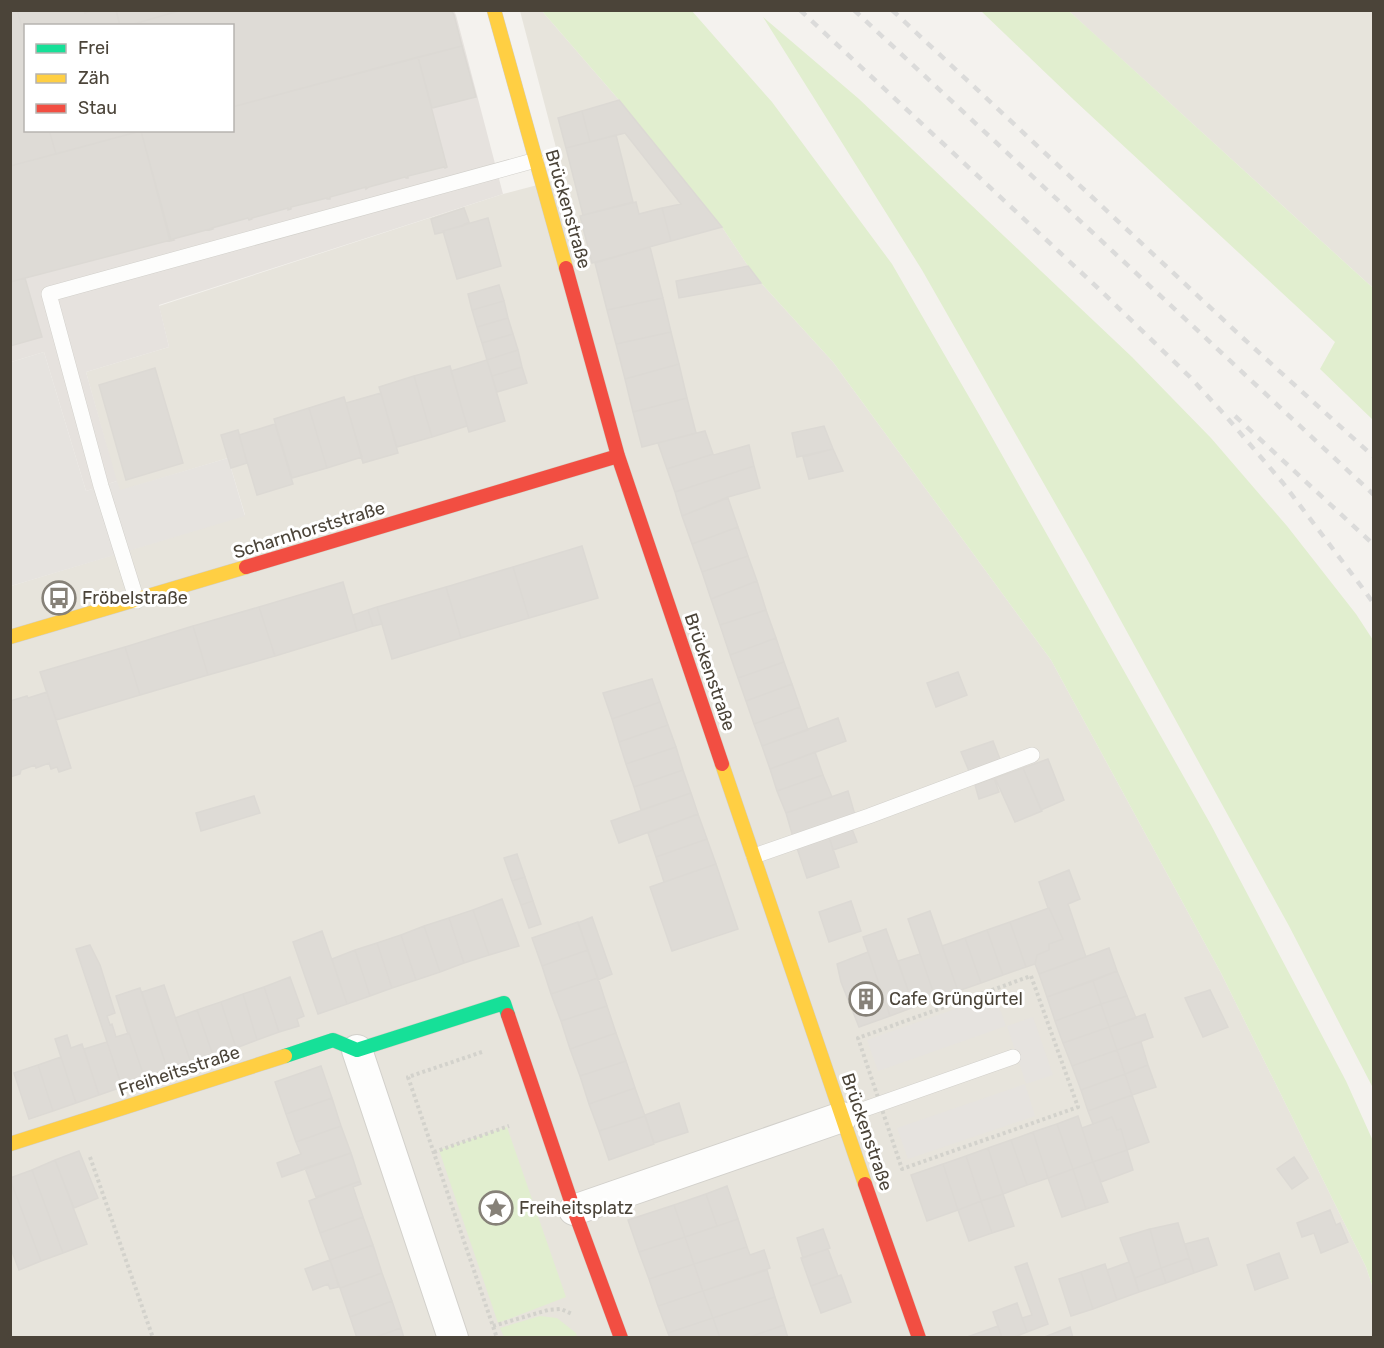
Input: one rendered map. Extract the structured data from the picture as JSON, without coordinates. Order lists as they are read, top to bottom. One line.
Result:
{"streets":{"street":["Brückenstraße","Scharnhorststraße","Freiheitsstraße"]},"crossings":[["Brückenstraße","Scharnhorststraße"]],"places":{"bus stop":["Fröbelstraße"],"building":["Cafe Grüngürtel"],"place":["Freiheitsplatz"]},"legend":["Frei","Zäh","Stau"]}
